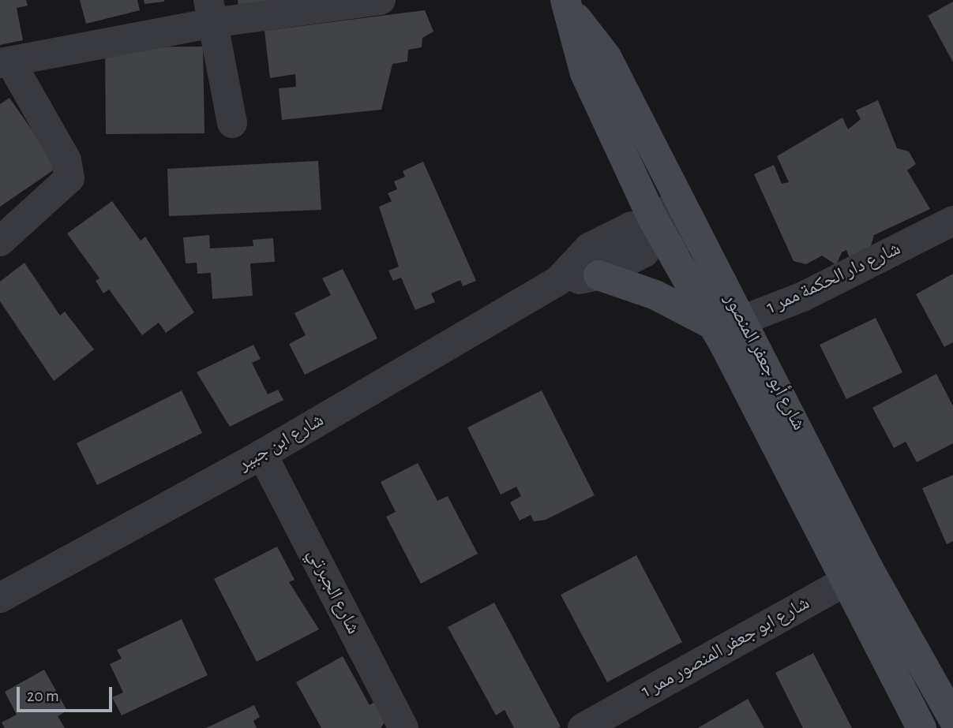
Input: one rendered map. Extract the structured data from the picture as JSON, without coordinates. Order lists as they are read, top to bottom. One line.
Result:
{"streets":{"street":["شارع دار الحكمة ممر 1","شارع أبو جعفر المنصور","شارع ابن جبير","شارع الجبرتي","شارع ابو جعفر المنصور ممر 1"]},"crossings":[["شارع دار الحكمة ممر 1","شارع أبو جعفر المنصور"],["شارع أبو جعفر المنصور","شارع ابن جبير"],["شارع أبو جعفر المنصور","شارع ابو جعفر المنصور ممر 1"],["شارع ابن جبير","شارع الجبرتي"]],"scale_bar":"20 m"}
